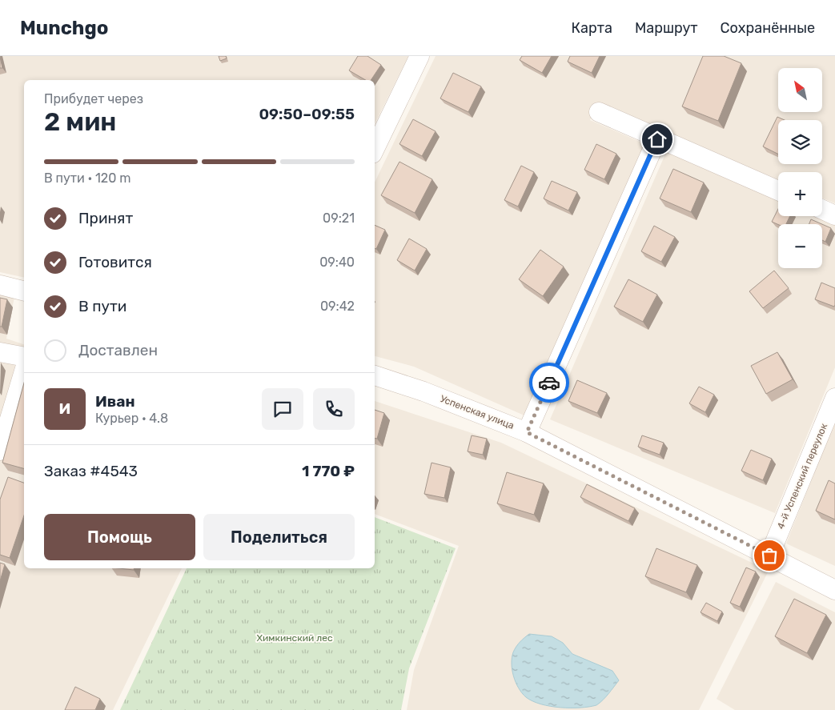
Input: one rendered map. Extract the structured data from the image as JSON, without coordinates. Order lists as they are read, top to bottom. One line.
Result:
{"streets":{"street":["Успенская улица","4-й Успенский переулок"]},"crossings":[["Успенская улица","4-й Успенский переулок"]],"parks":["Химкинский лес"],"north":"top left","page":{"header":"Munchgo","nav":["Карта","Маршрут","Сохранённые"],"map_buttons":["+","−"],"heading":["2 мин","Прибудет через","09:50–09:55"],"panel":["Иван","Курьер · 4.8","Заказ #4543","1 770 ₽"],"bar":"В пути · 120 m","list":[["Принят","09:21"],["Готовится","09:40"],["В пути","09:42"],"Доставлен"],"round":"И","buttons":["Помощь","Поделиться"]}}
